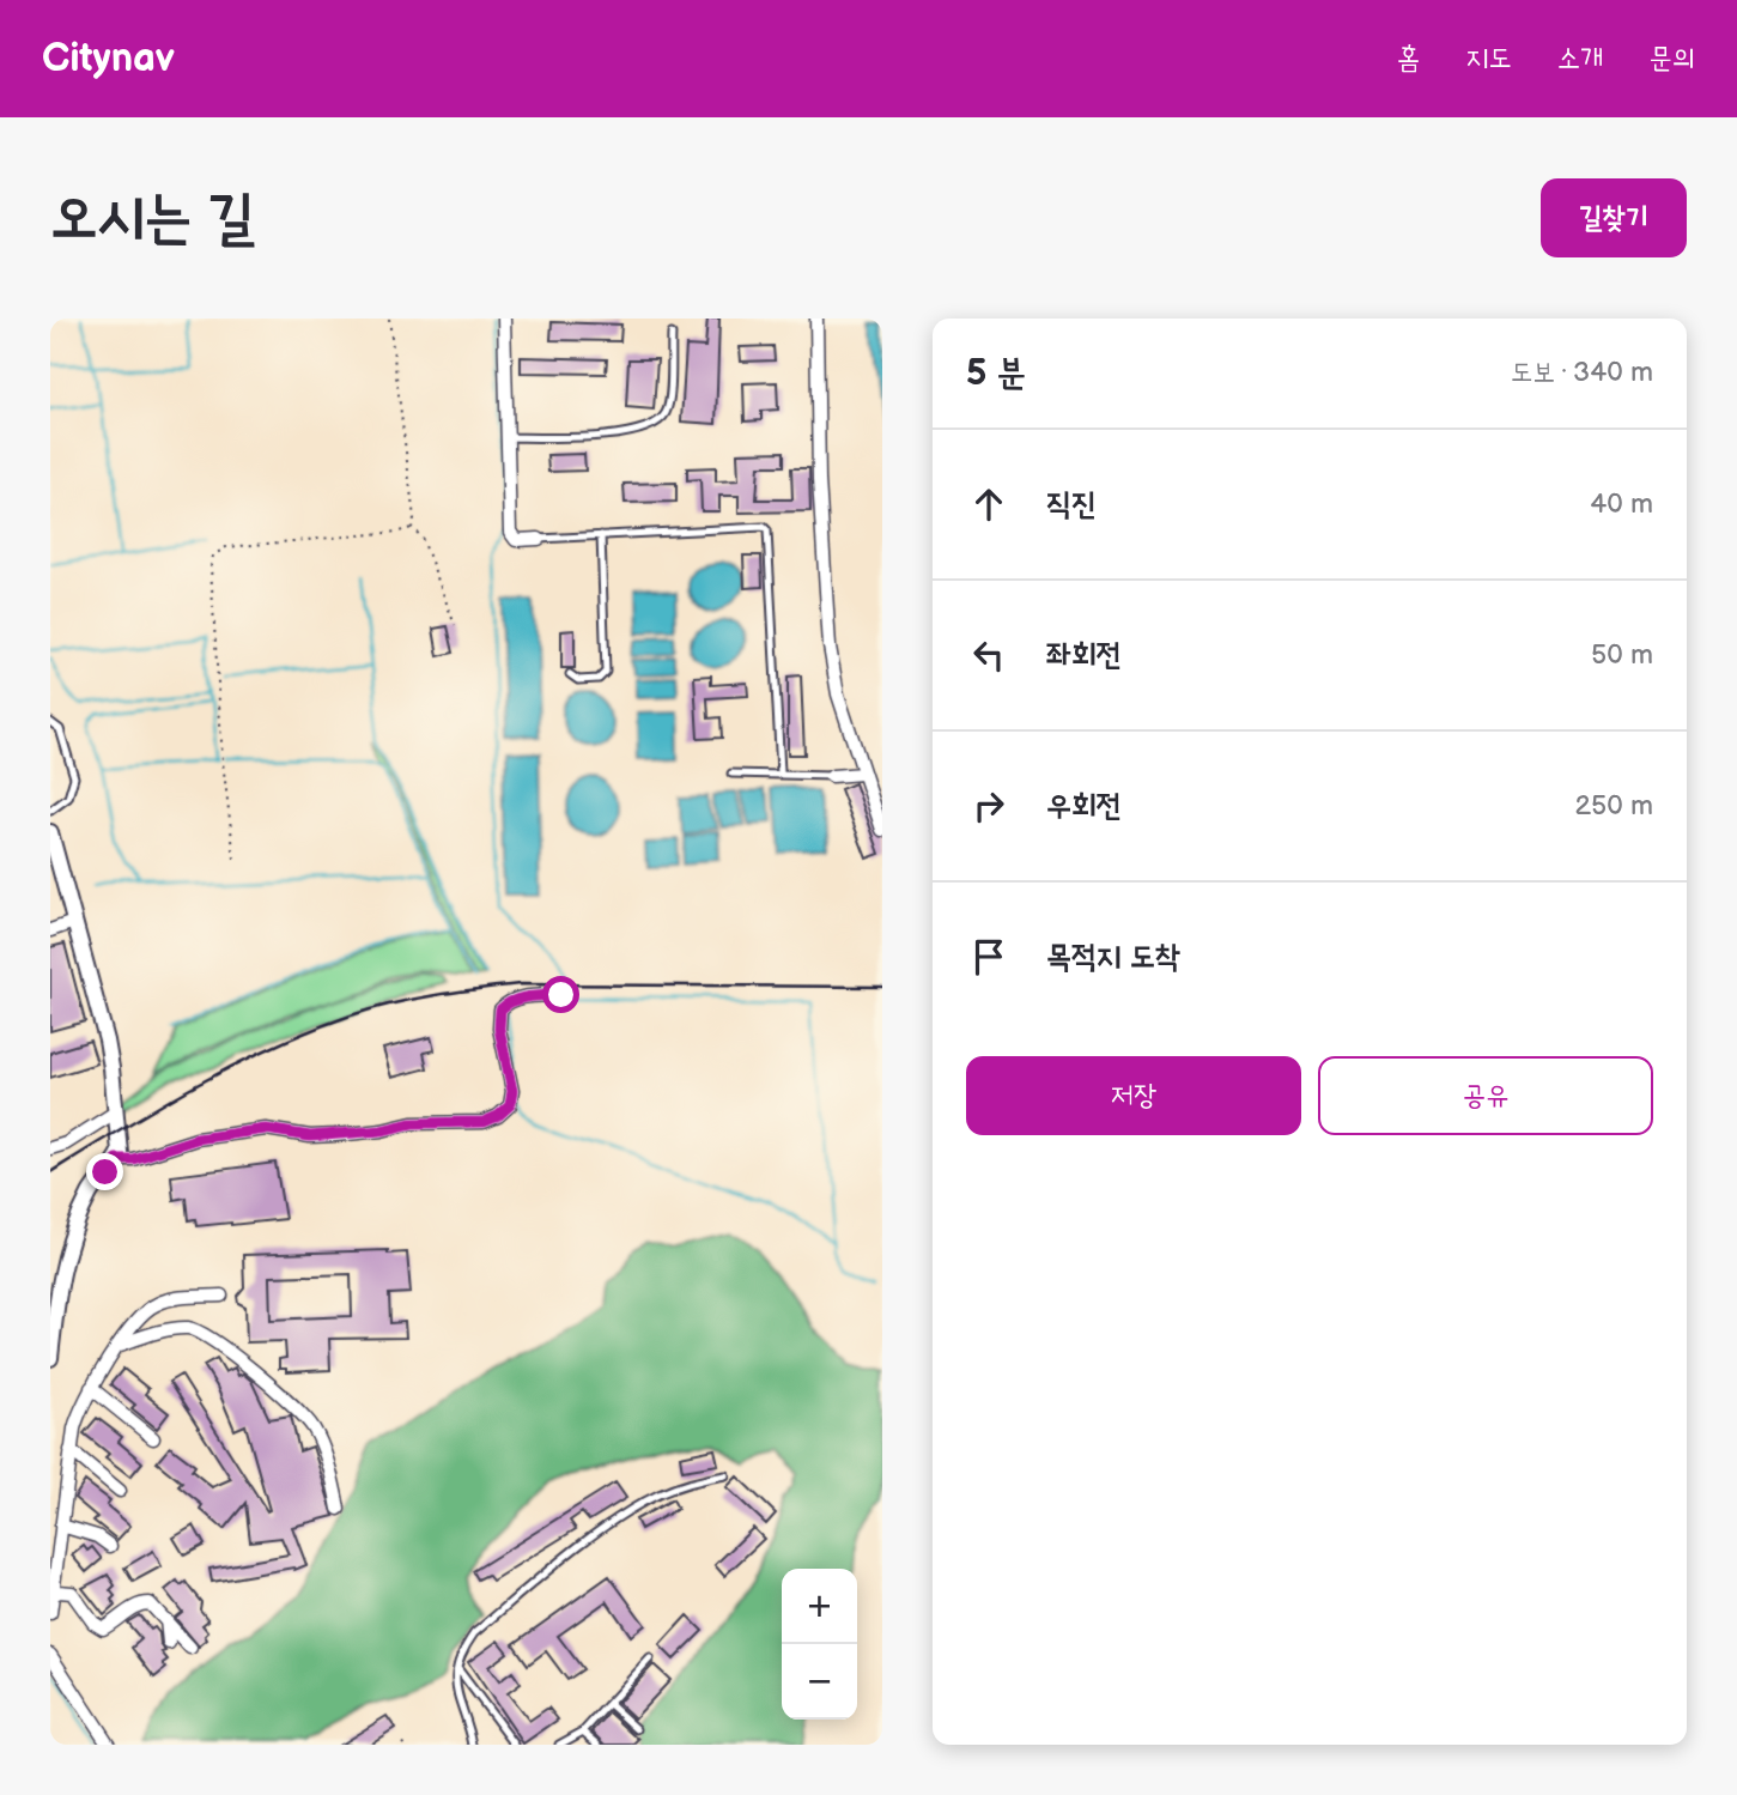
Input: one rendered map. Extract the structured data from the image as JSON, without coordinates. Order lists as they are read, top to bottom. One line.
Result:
{"page":{"header":"Citynav","nav":["홈","지도","소개","문의"],"buttons":["길찾기",["저장","공유"]],"title":"오시는 길","heading":["5 분","도보 · 340 m"],"list":[["직진","40 m"],["좌회전","50 m"],["우회전","250 m"],"목적지 도착"],"map_buttons":["+","−"]}}
